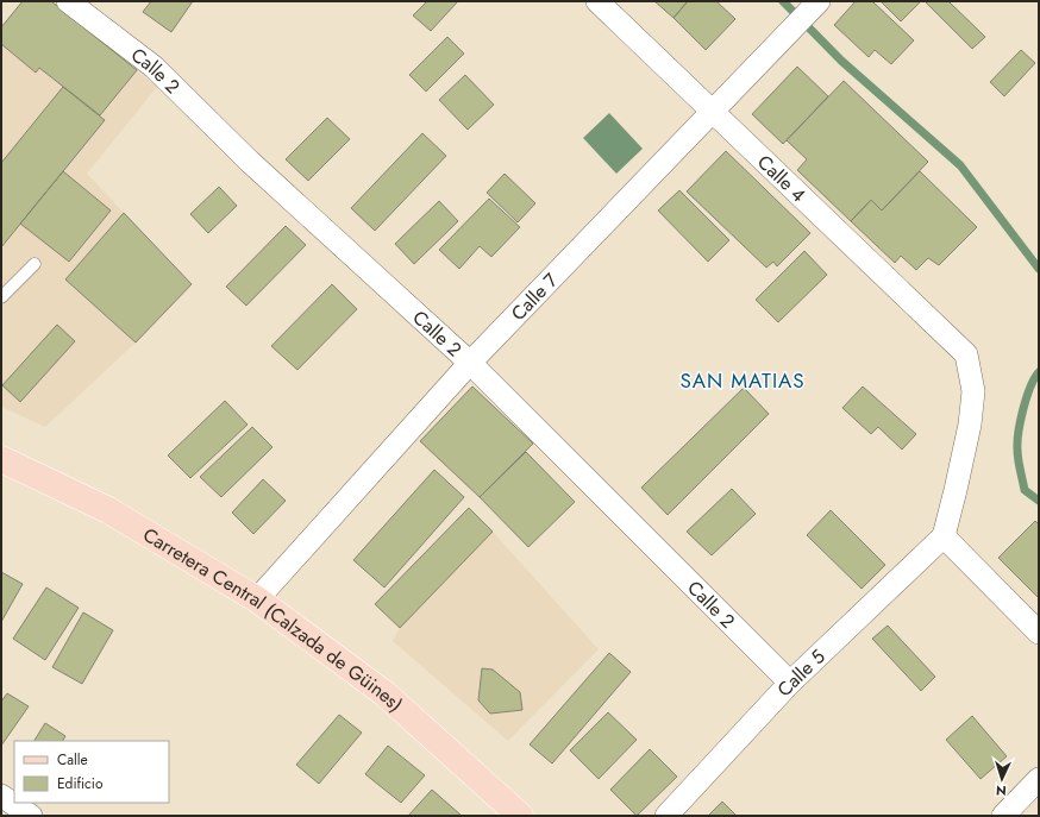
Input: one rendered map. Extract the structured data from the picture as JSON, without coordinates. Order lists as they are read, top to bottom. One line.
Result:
{"streets":{"main road":["Carretera Central (Calzada de Güines)"],"street":["Calle 2","Calle 4","Calle 7","Calle 5"]},"crossings":[["Calle 2","Calle 7"],["Calle 2","Calle 5"],["Calle 4","Calle 7"],["Calle 4","Calle 5"],["Calle 7","Carretera Central (Calzada de Güines)"]],"districts":["SAN MATIAS"],"legend":["Calle","Edificio"],"north":"bottom"}
